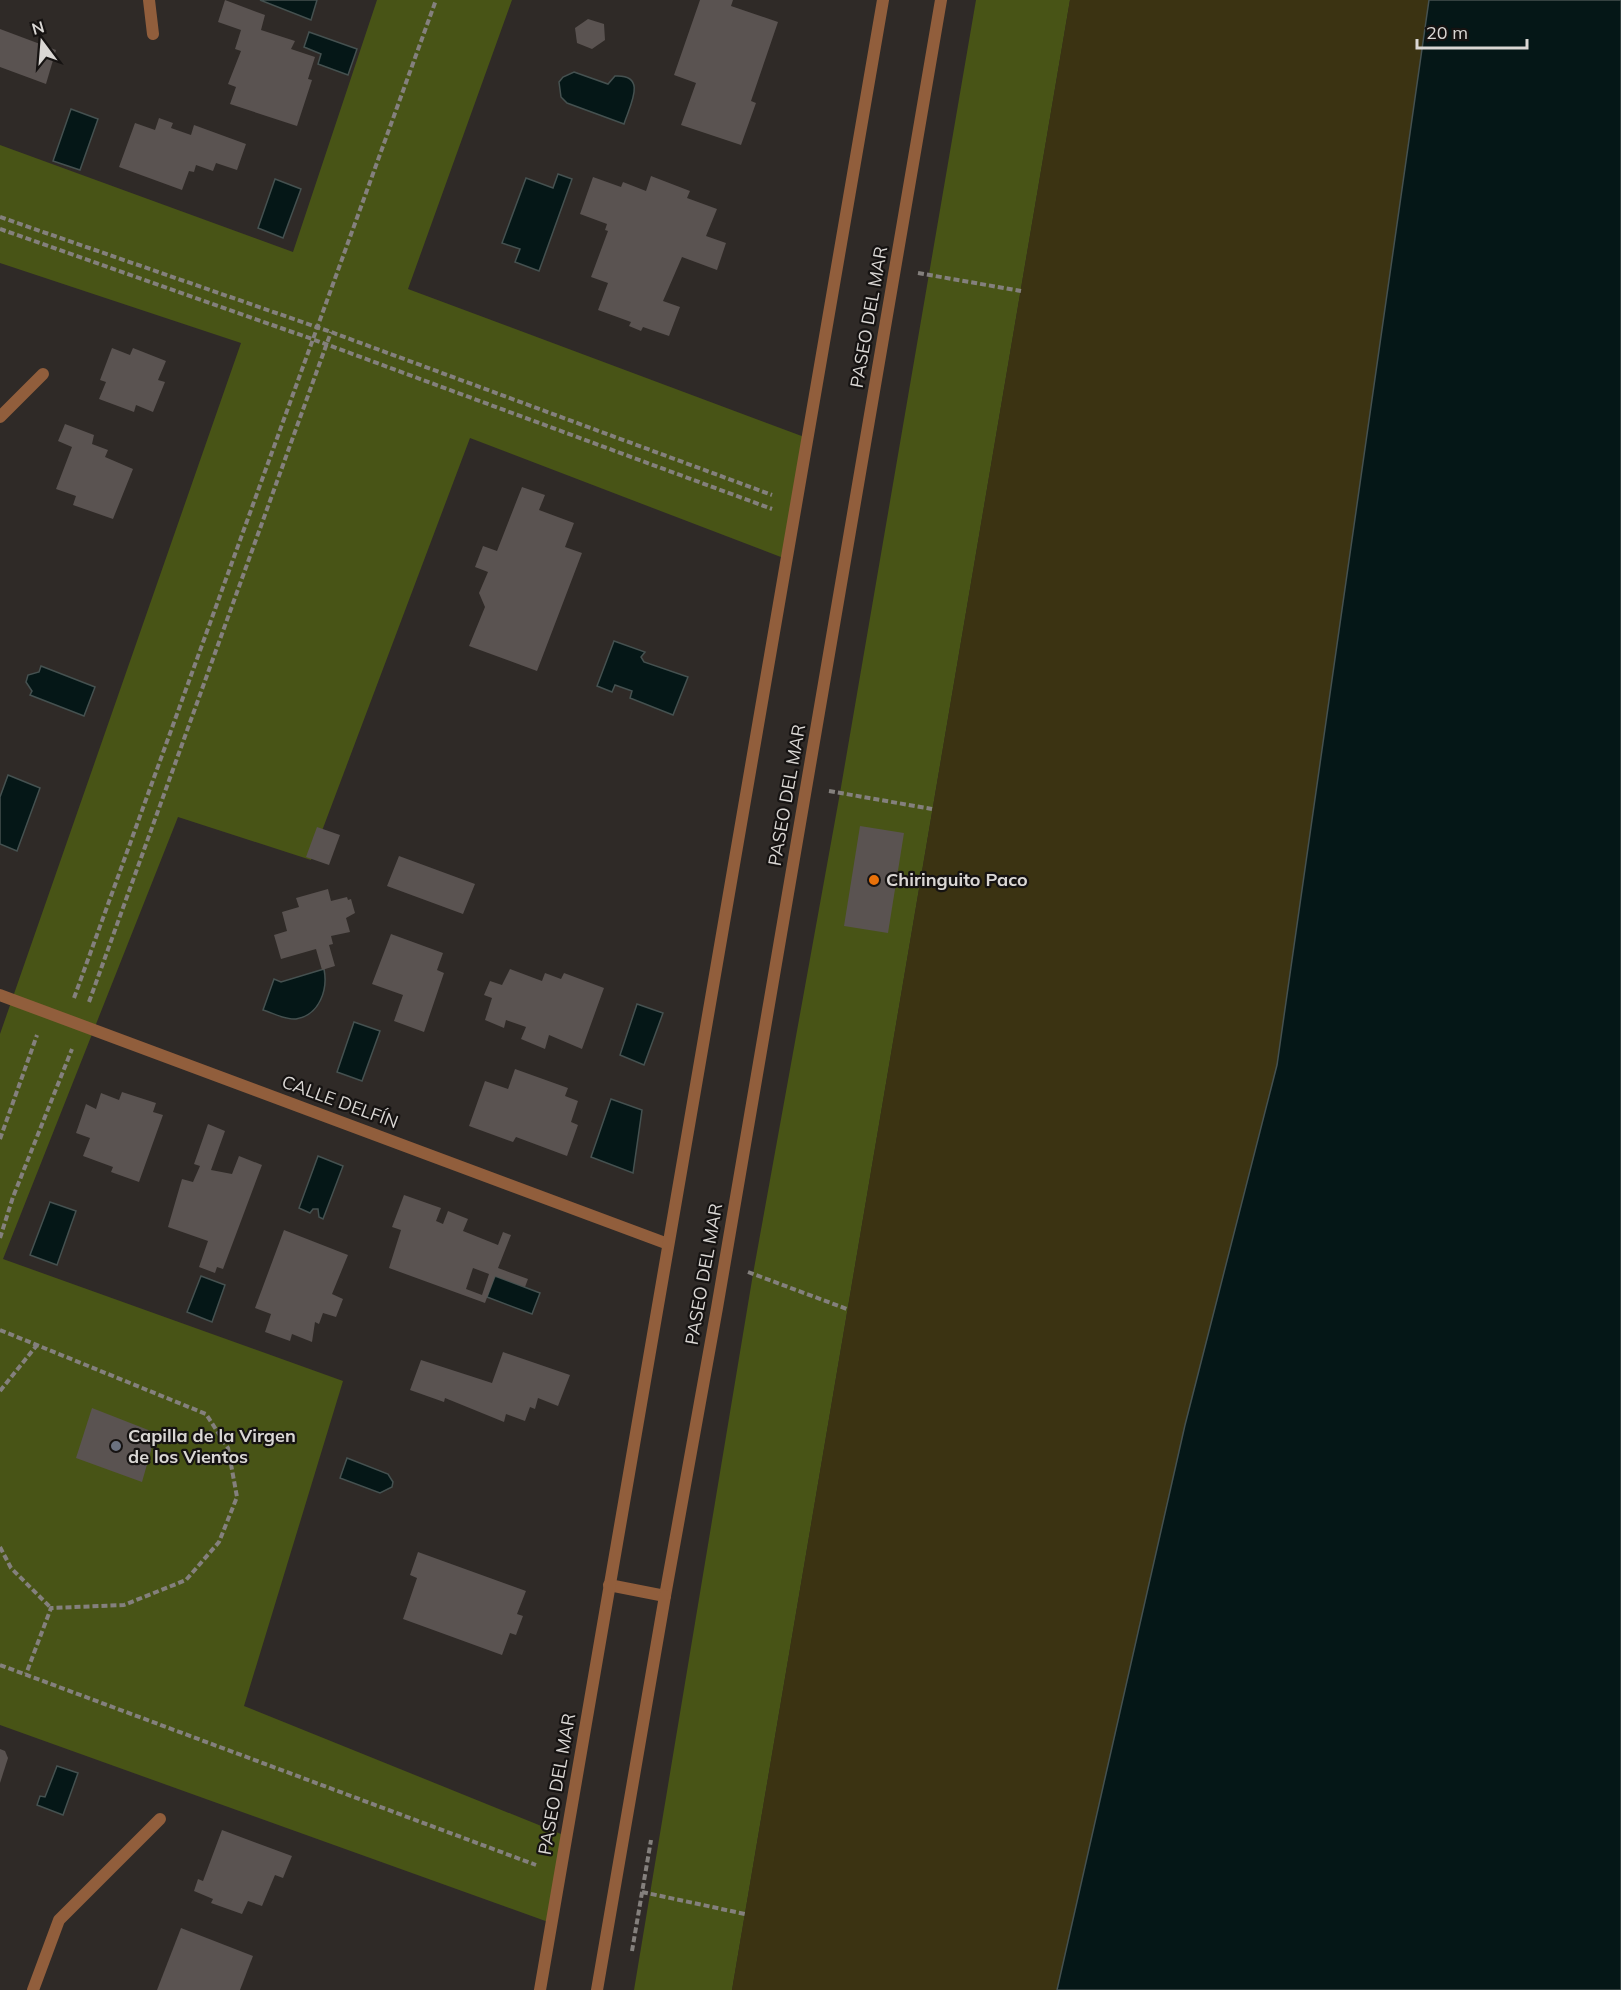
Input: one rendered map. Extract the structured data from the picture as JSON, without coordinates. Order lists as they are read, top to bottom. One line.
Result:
{"streets":{"street":["PASEO DEL MAR","CALLE DELFÍN"]},"crossings":[["PASEO DEL MAR","CALLE DELFÍN"]],"places":["Chiringuito Paco","Capilla de la Virgen de los Vientos"],"scale_bar":"20 m","north":"top"}
